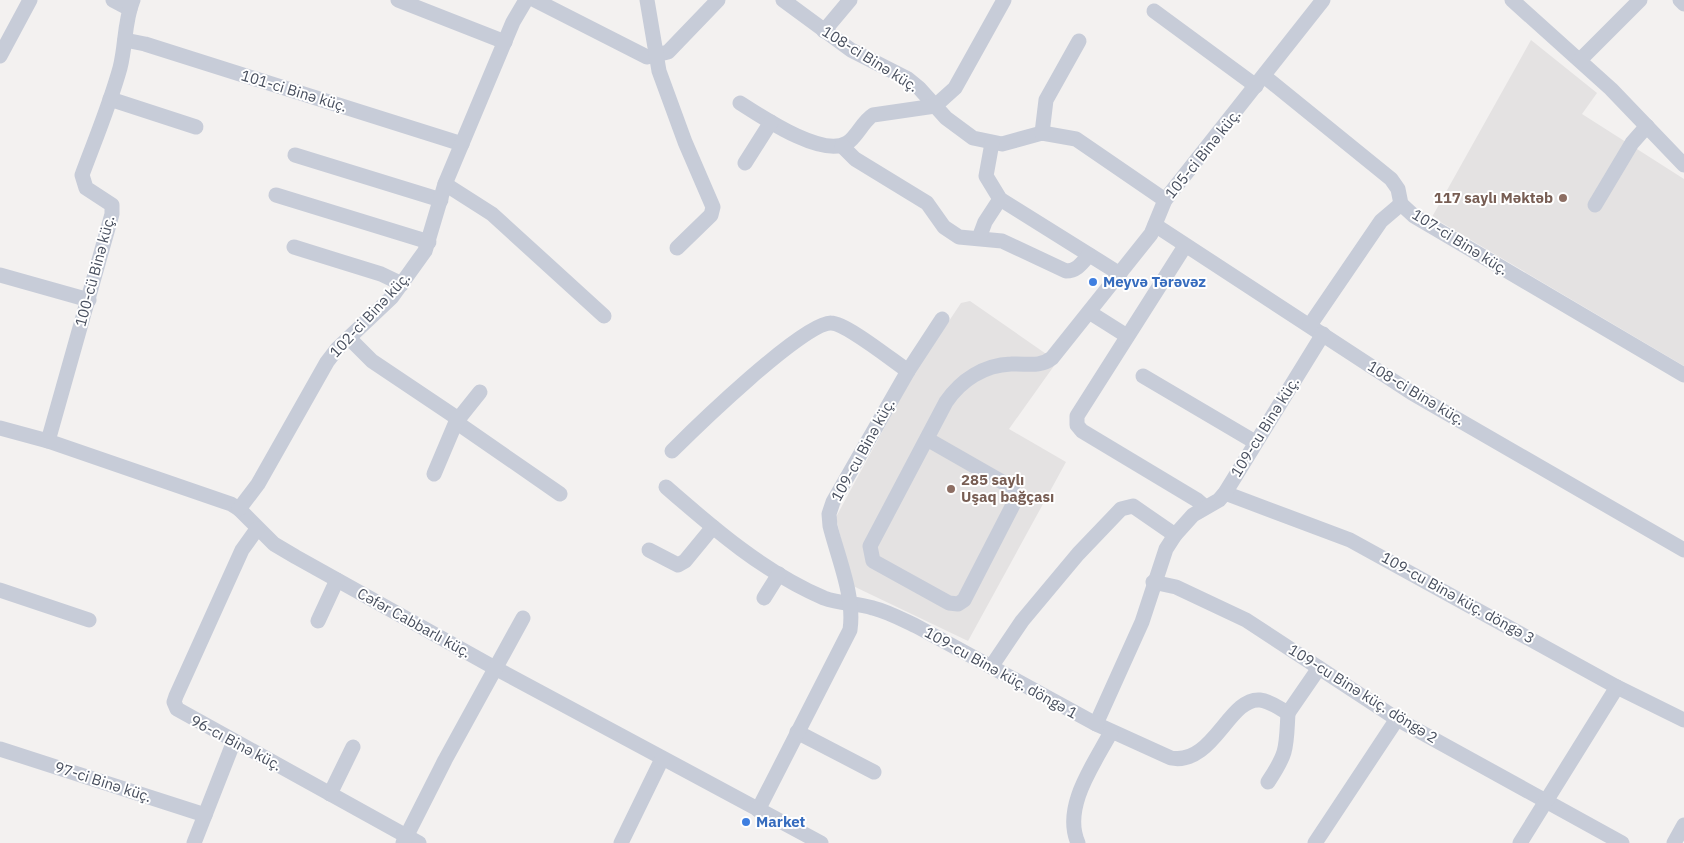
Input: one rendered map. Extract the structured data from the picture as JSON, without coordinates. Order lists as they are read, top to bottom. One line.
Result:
{"streets":{"street":["108-ci Binə küç.","101-ci Binə küç.","105-ci Binə küç.","107-ci Binə küç.","100-cü Binə küç.","102-ci Binə küç.","109-cu Binə küç.","109-cu Binə küç. döngə 3","Cəfər Cabbarlı küç.","109-cu Binə küç. döngə 1","109-cu Binə küç. döngə 2","96-cı Binə küç.","97-ci Binə küç."]},"crossings":[["108-ci Binə küç.","105-ci Binə küç."],["108-ci Binə küç.","109-cu Binə küç."],["101-ci Binə küç.","100-cü Binə küç."],["101-ci Binə küç.","102-ci Binə küç."],["105-ci Binə küç.","107-ci Binə küç."],["100-cü Binə küç.","Cəfər Cabbarlı küç."],["102-ci Binə küç.","Cəfər Cabbarlı küç."],["109-cu Binə küç.","109-cu Binə küç. döngə 3"],["109-cu Binə küç.","Cəfər Cabbarlı küç."],["109-cu Binə küç.","109-cu Binə küç. döngə 1"],["109-cu Binə küç.","109-cu Binə küç. döngə 2"],["Cəfər Cabbarlı küç.","96-cı Binə küç."]],"places":["117 saylı Məktəb","Meyvə Tərəvəz","285 saylı Uşaq bağçası","Market"]}
